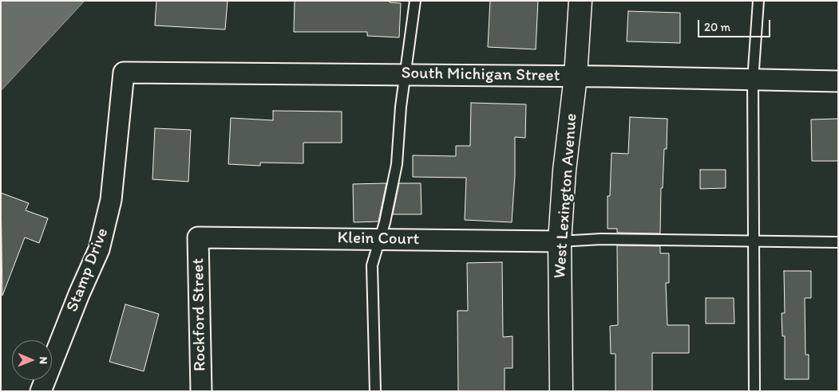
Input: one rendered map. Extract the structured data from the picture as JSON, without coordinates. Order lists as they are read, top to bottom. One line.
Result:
{"streets":{"main road":["West Lexington Avenue"],"street":["South Michigan Street","Klein Court","Stamp Drive","Rockford Street"]},"crossings":[["South Michigan Street","West Lexington Avenue"],["South Michigan Street","Stamp Drive"],["West Lexington Avenue","Klein Court"],["Klein Court","Rockford Street"]],"scale_bar":"20 m","north":"right"}
